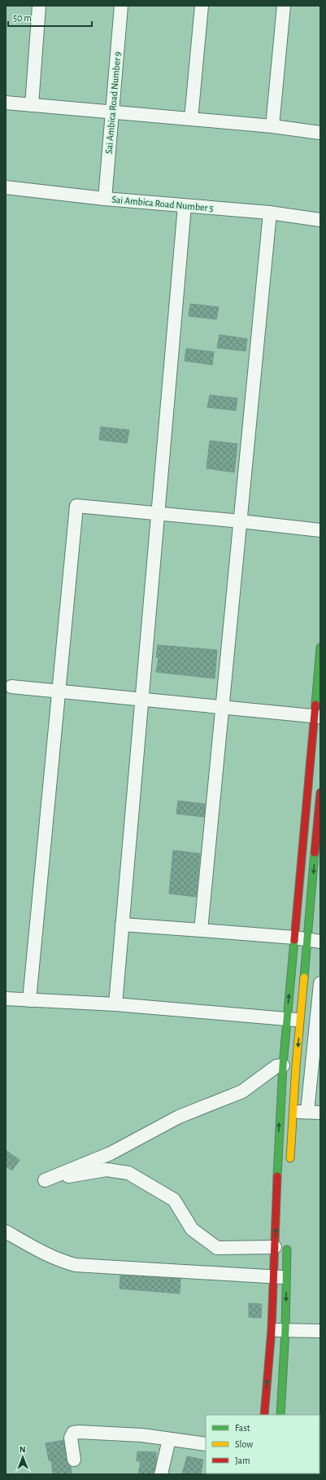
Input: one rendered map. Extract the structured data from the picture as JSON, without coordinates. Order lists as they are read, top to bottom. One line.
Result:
{"streets":{"street":["Sai Ambica Road Number 9","Sai Ambica Road Number 5"]},"crossings":[["Sai Ambica Road Number 9","Sai Ambica Road Number 5"]],"legend":["Fast","Slow","Jam"],"scale_bar":"50 m","north":"top"}
